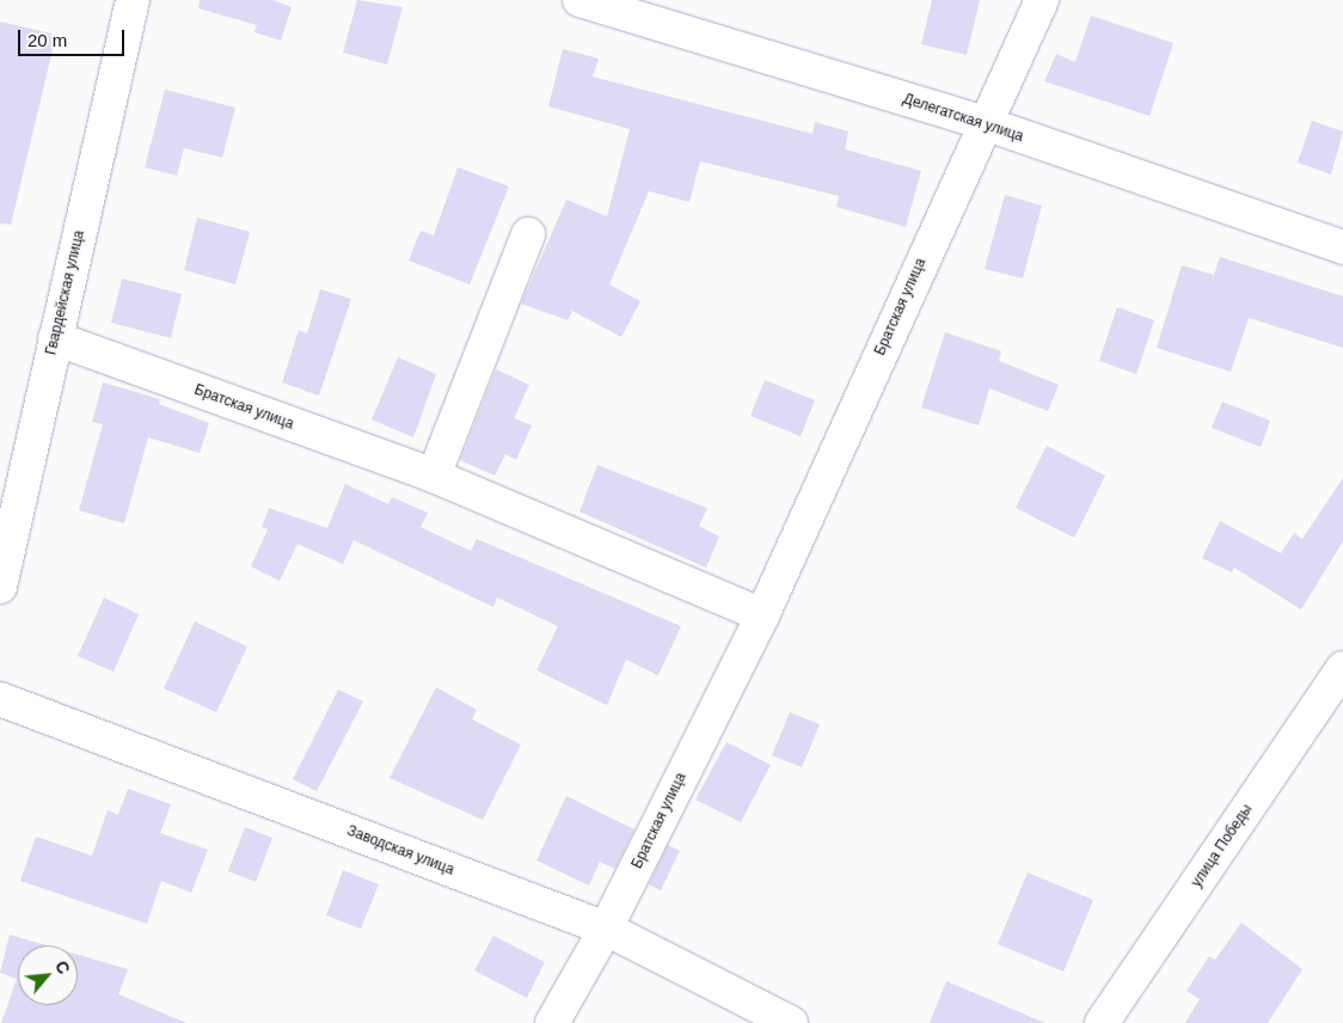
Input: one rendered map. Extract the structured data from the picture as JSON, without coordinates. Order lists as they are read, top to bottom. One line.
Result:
{"streets":{"street":["Делегатская улица","Гвардейская улица","Братская улица","улица Победы","Заводская улица"]},"crossings":[["Делегатская улица","Братская улица"],["Гвардейская улица","Братская улица"],["Братская улица","Заводская улица"]],"scale_bar":"20 m","north":"top right"}
